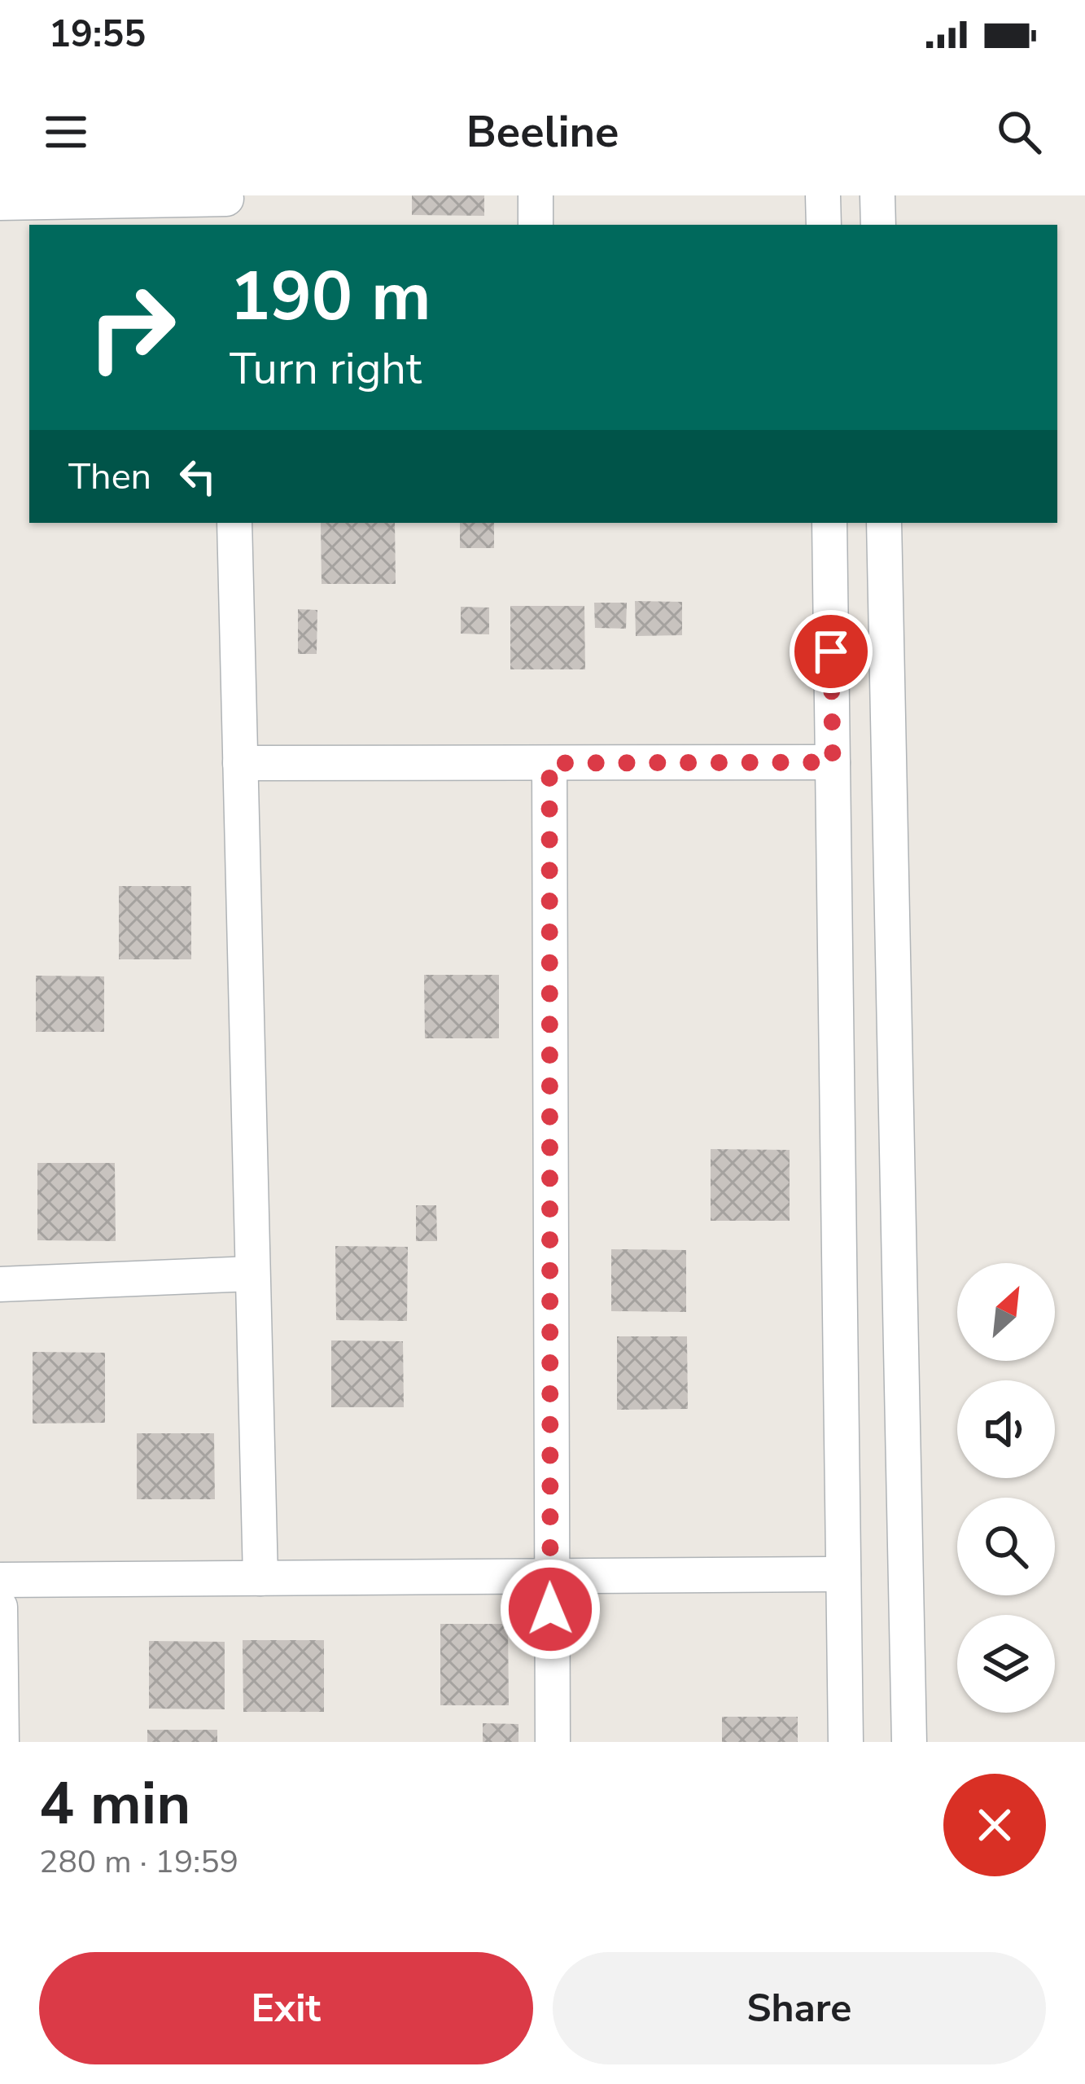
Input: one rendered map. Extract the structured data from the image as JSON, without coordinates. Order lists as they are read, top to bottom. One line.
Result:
{"north":"top right","page":{"status":"19:55","header":"Beeline","turn":["190 m","Turn right"],"then":"Then","heading":["4 min","280 m · 19:59"],"buttons":["Exit","Share"]}}
